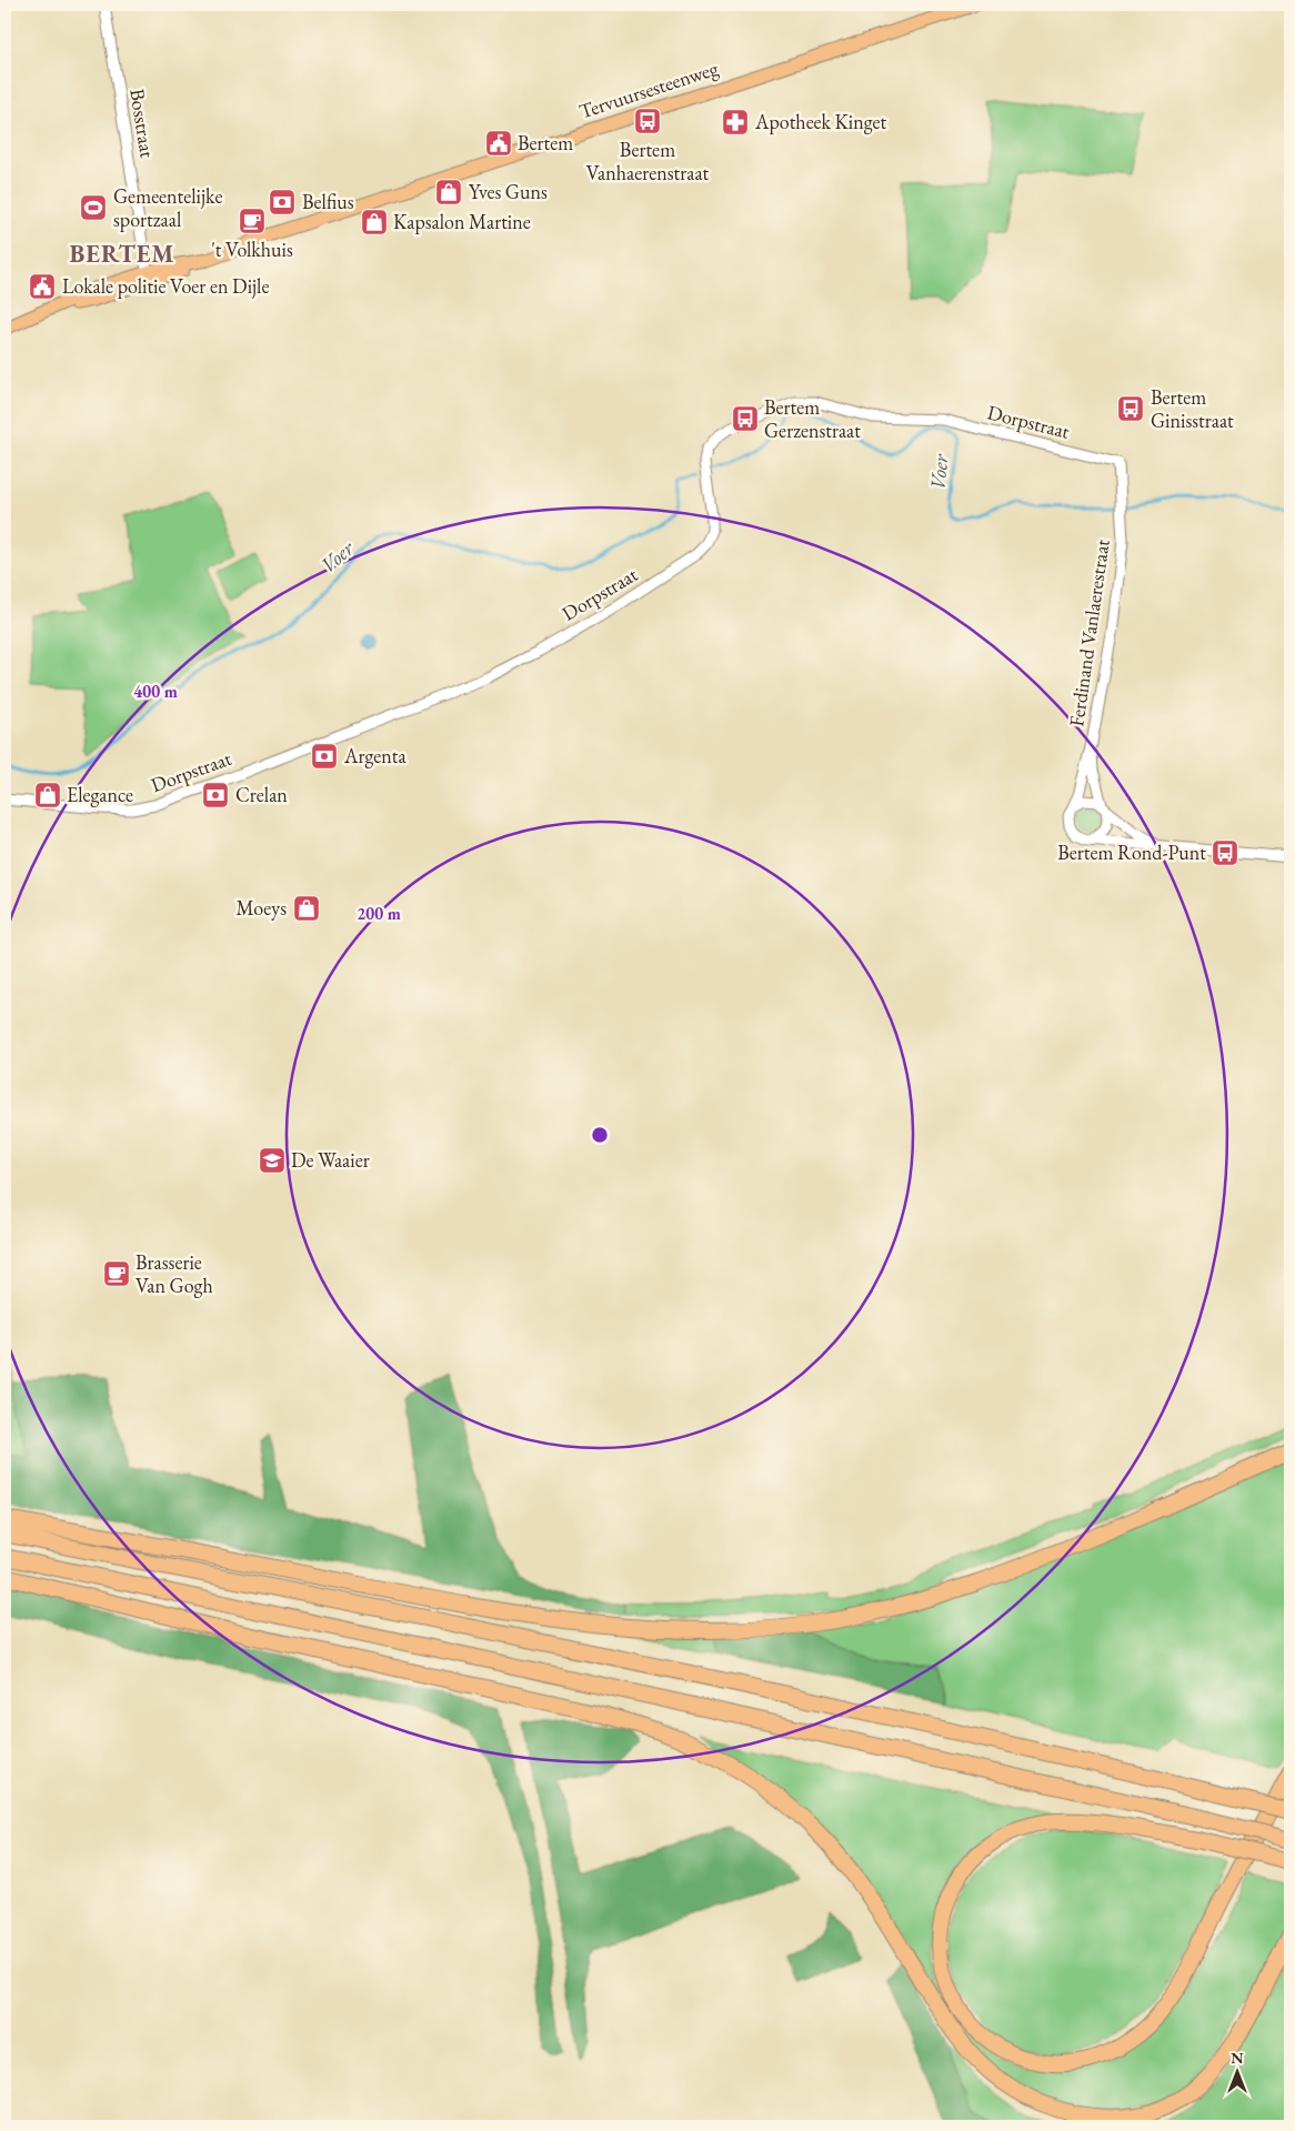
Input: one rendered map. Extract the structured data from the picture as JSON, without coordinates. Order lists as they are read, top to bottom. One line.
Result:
{"streets":{"main road":["Tervuursesteenweg"],"street":["Bosstraat","Dorpstraat","Ferdinand Vanlaerestraat"]},"crossings":[["Tervuursesteenweg","Bosstraat"],["Dorpstraat","Ferdinand Vanlaerestraat"]],"districts":["BERTEM"],"water":["Voer"],"places":{"bus stop":["Bertem Vanhaerenstraat","Bertem Ginisstraat","Bertem Gerzenstraat","Bertem Rond-Punt"],"pharmacy":["Apotheek Kinget"],"public building":["Bertem","Lokale politie Voer en Dijle"],"shop":["Yves Guns","Kapsalon Martine","Elegance","Moeys"],"bank":["Belfius","Argenta","Crelan"],"sports":["Gemeentelijke sportzaal"],"cafe":["'t Volkhuis","Brasserie Van Gogh"],"school or university":["De Waaier"]},"north":"top","rings":["400 m","200 m"]}
